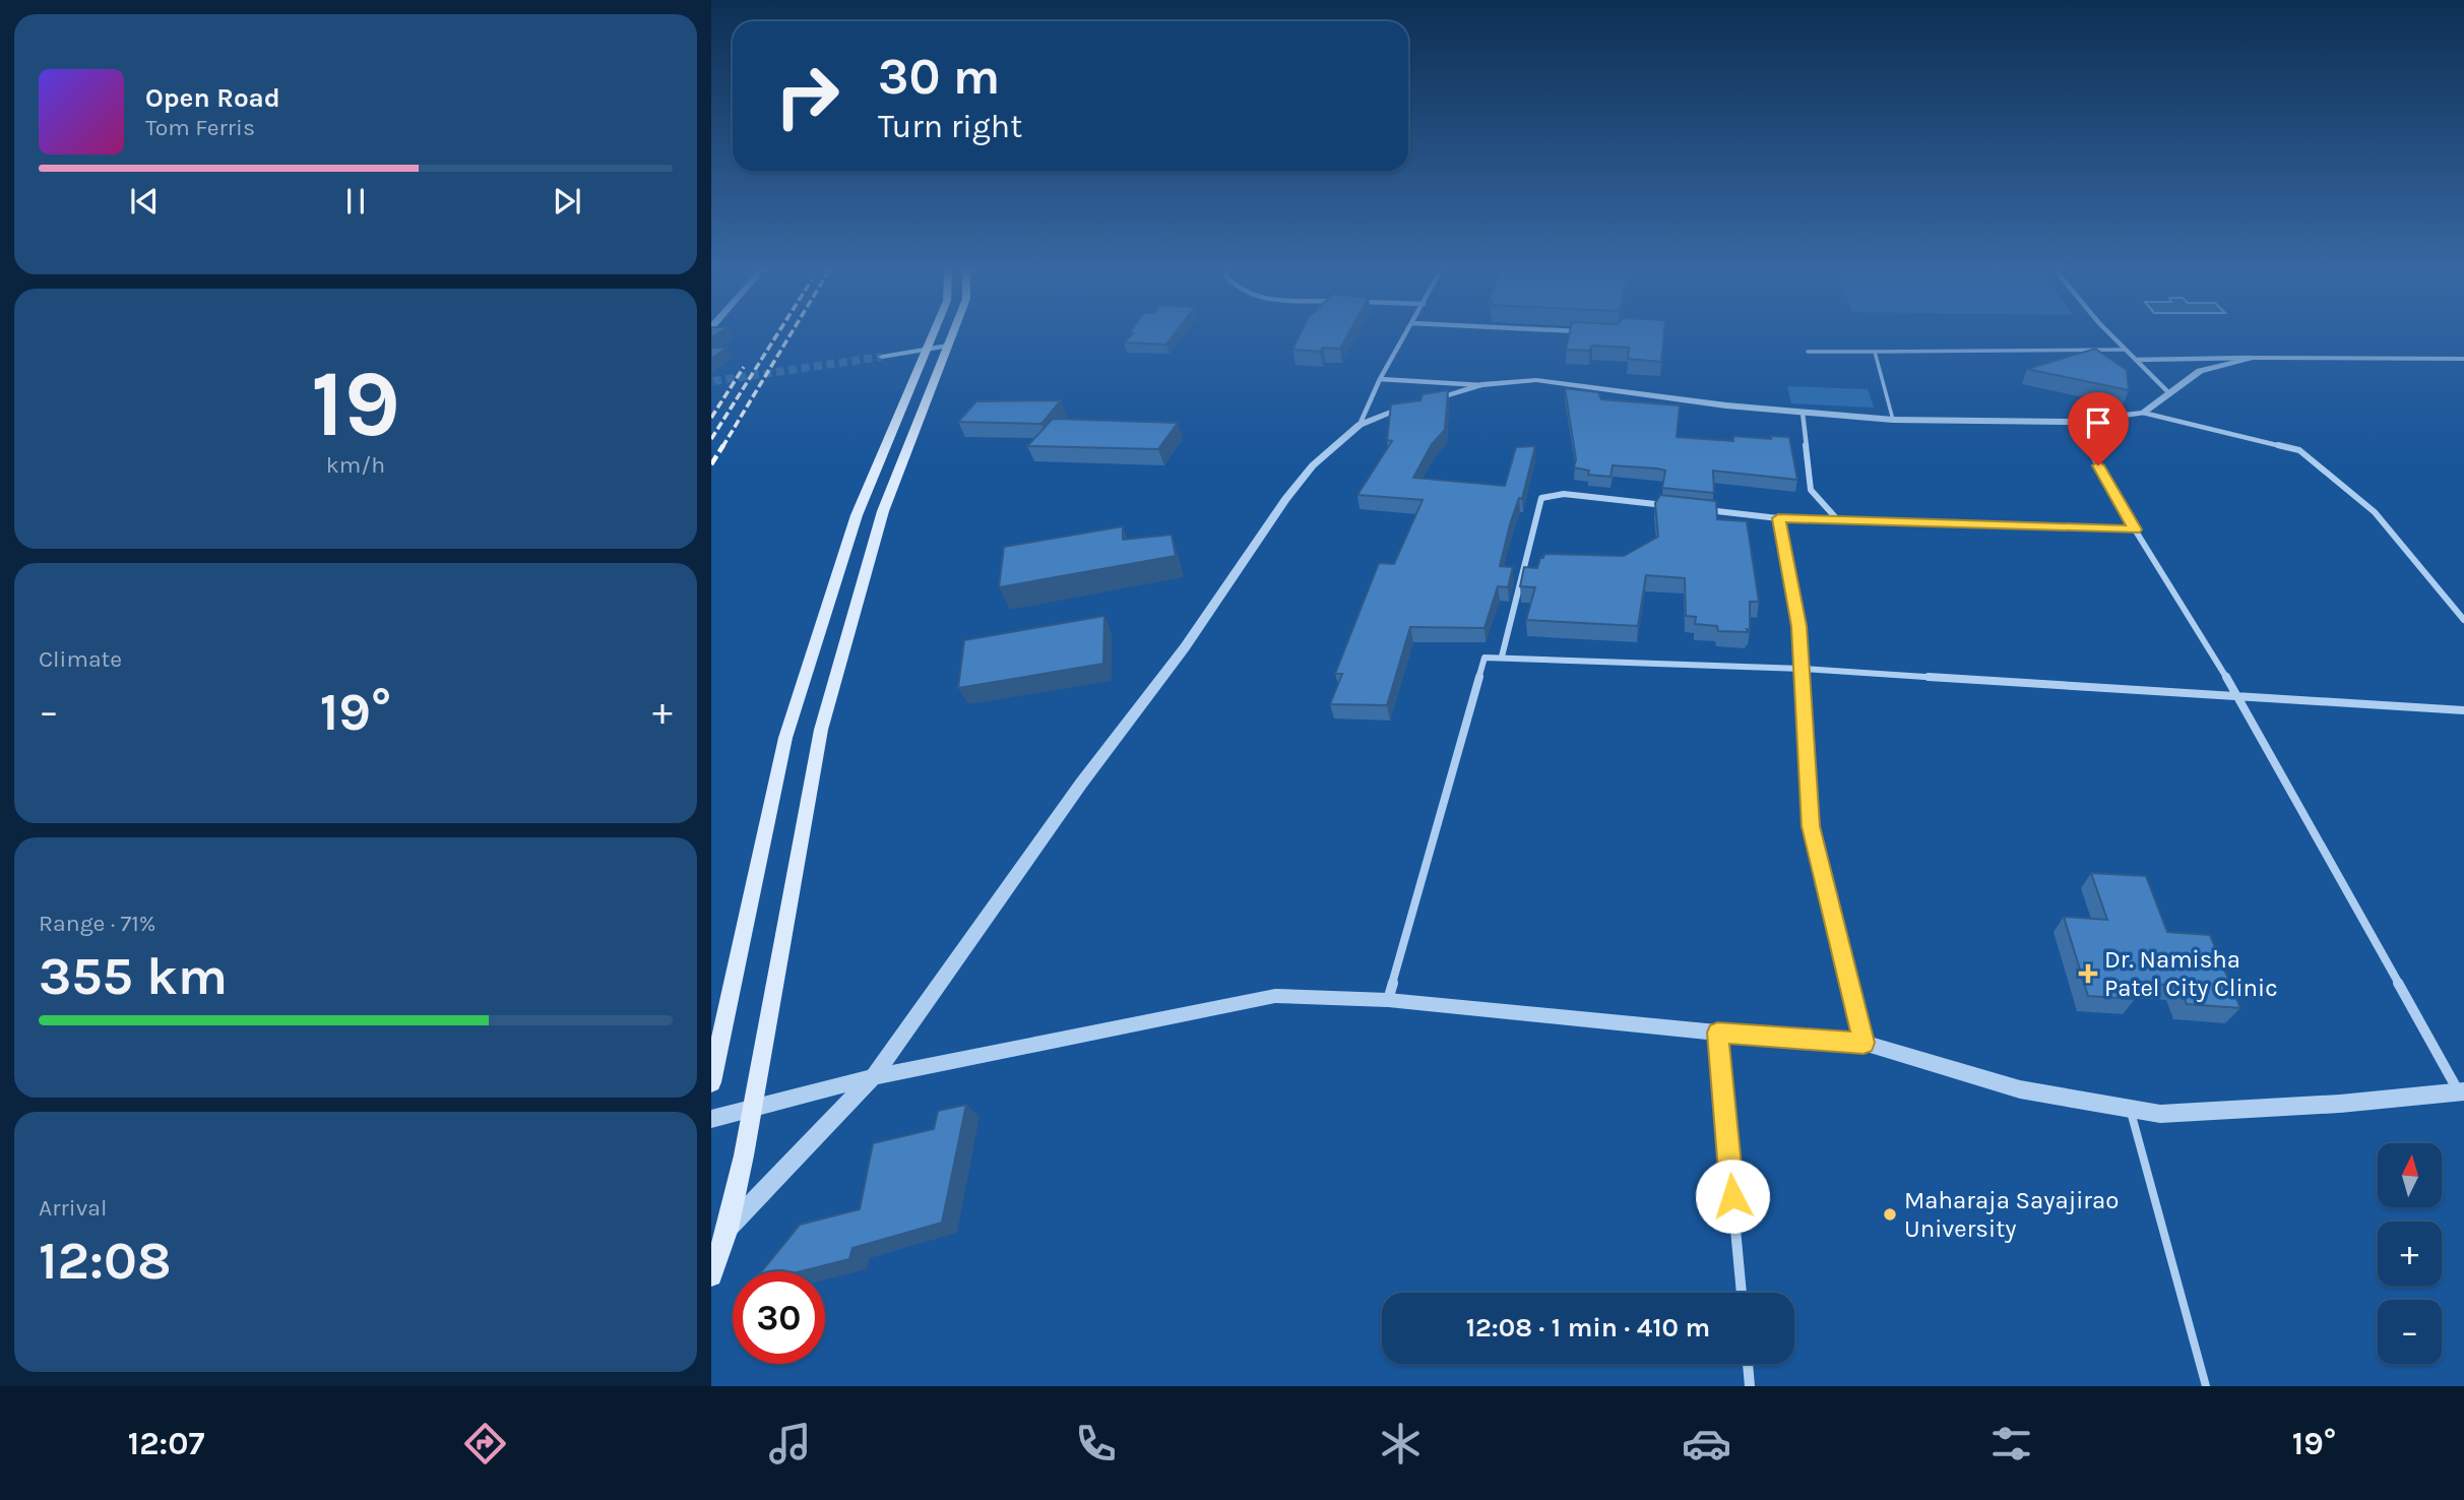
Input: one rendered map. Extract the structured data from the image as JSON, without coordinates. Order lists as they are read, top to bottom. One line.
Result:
{"places":{"health":["Dr. Namisha Patel City Clinic"],"other":["Maharaja Sayajirao University"]},"north":"top","page":{"turn":["30 m","Turn right"],"song":["Open Road","Tom Ferris"],"tile":[["19","km/h"],"Climate",["Range · 71%","355 km"],["Arrival","12:08"]],"heat":["−","19°","+"],"map_buttons":["+","−"],"limit":"30","trip":"12:08 · 1 min · 410 m","tabs":["12:07","19°"]}}
